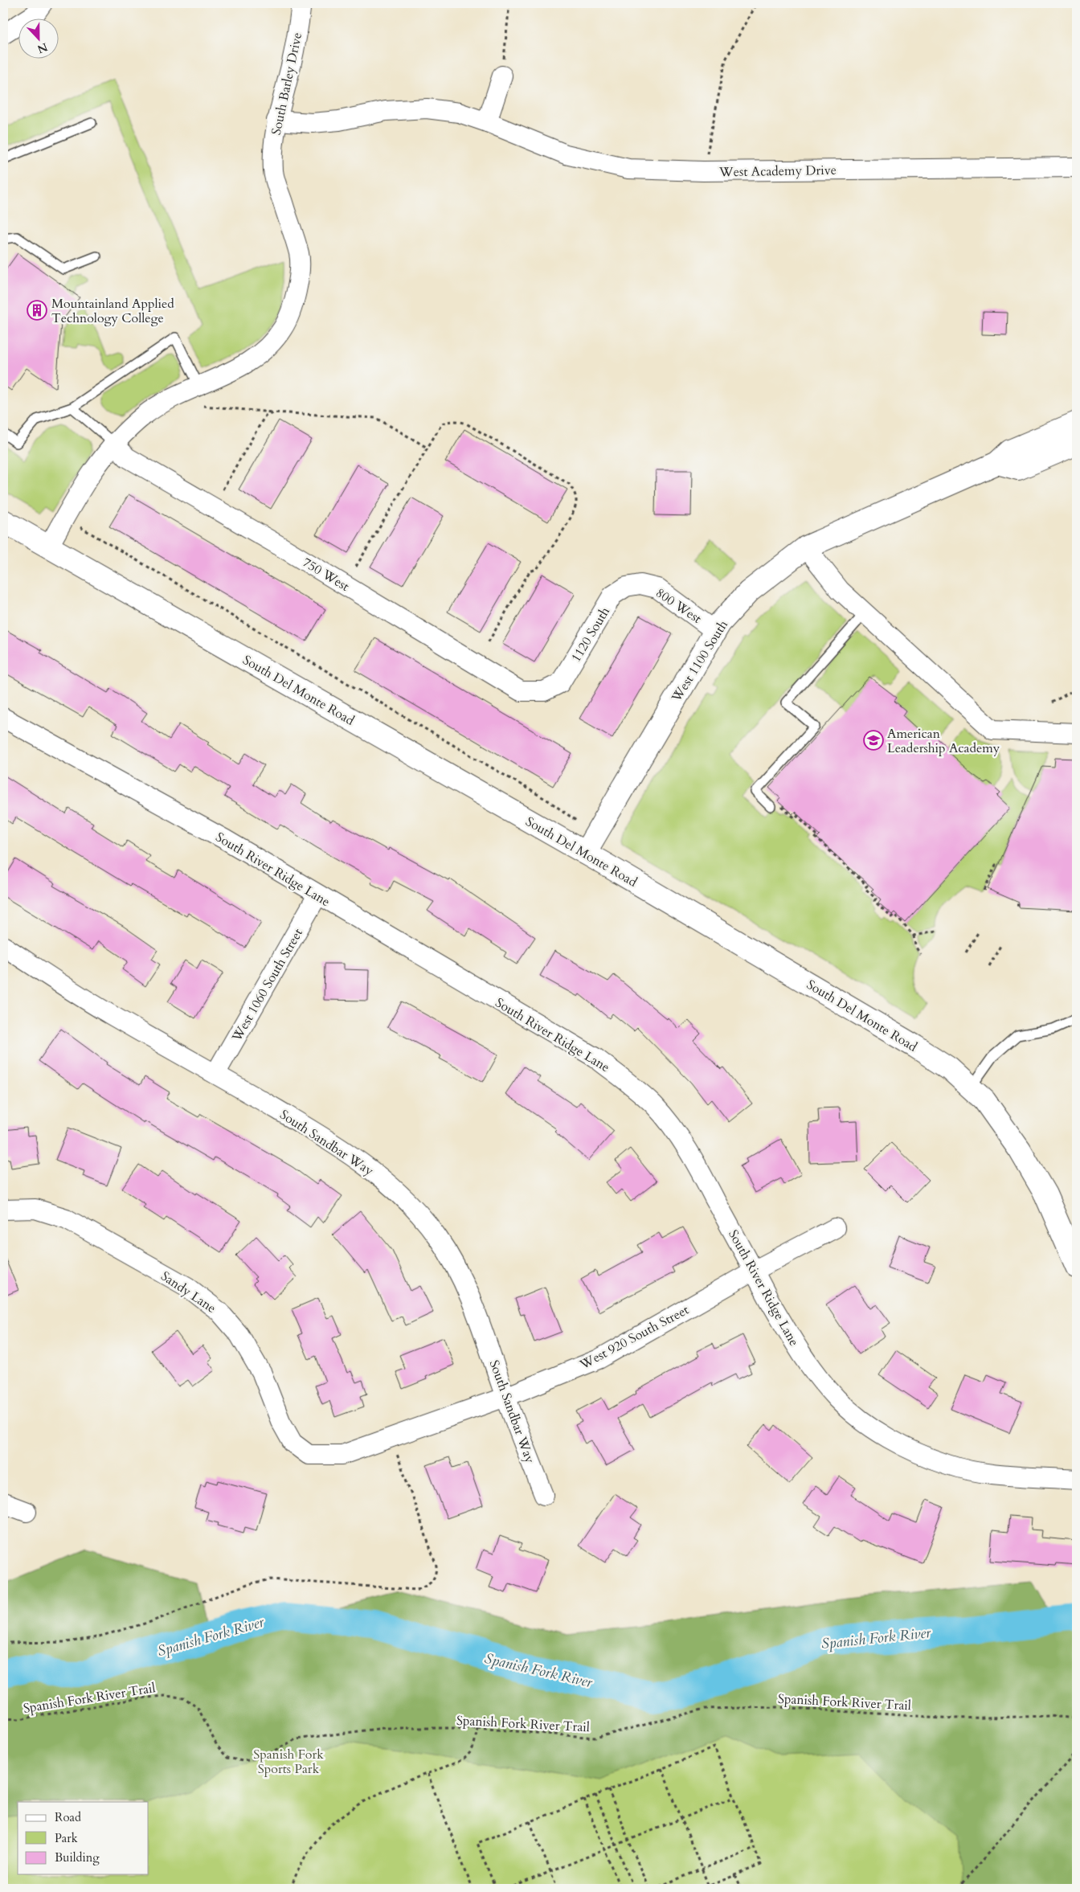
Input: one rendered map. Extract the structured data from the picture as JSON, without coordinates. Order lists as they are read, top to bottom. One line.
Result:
{"streets":{"street":["South Barley Drive","West Academy Drive","750 West","800 West","1120 South","West 1100 South","South Del Monte Road","South River Ridge Lane","West 1060 South Street","South Sandbar Way","Sandy Lane","West 920 South Street"],"path":["Spanish Fork River Trail"]},"crossings":[["South Barley Drive","West Academy Drive"],["South Barley Drive","750 West"],["South Barley Drive","South Del Monte Road"],["750 West","1120 South"],["800 West","1120 South"],["800 West","West 1100 South"],["West 1100 South","South Del Monte Road"],["South River Ridge Lane","West 1060 South Street"],["South River Ridge Lane","West 920 South Street"],["West 1060 South Street","South Sandbar Way"],["South Sandbar Way","West 920 South Street"],["Sandy Lane","West 920 South Street"]],"water":["Spanish Fork River"],"parks":["Spanish Fork Sports Park"],"places":{"building":["Mountainland Applied Technology College"],"school or university":["American Leadership Academy"]},"legend":["Road","Park","Building"],"north":"bottom"}
